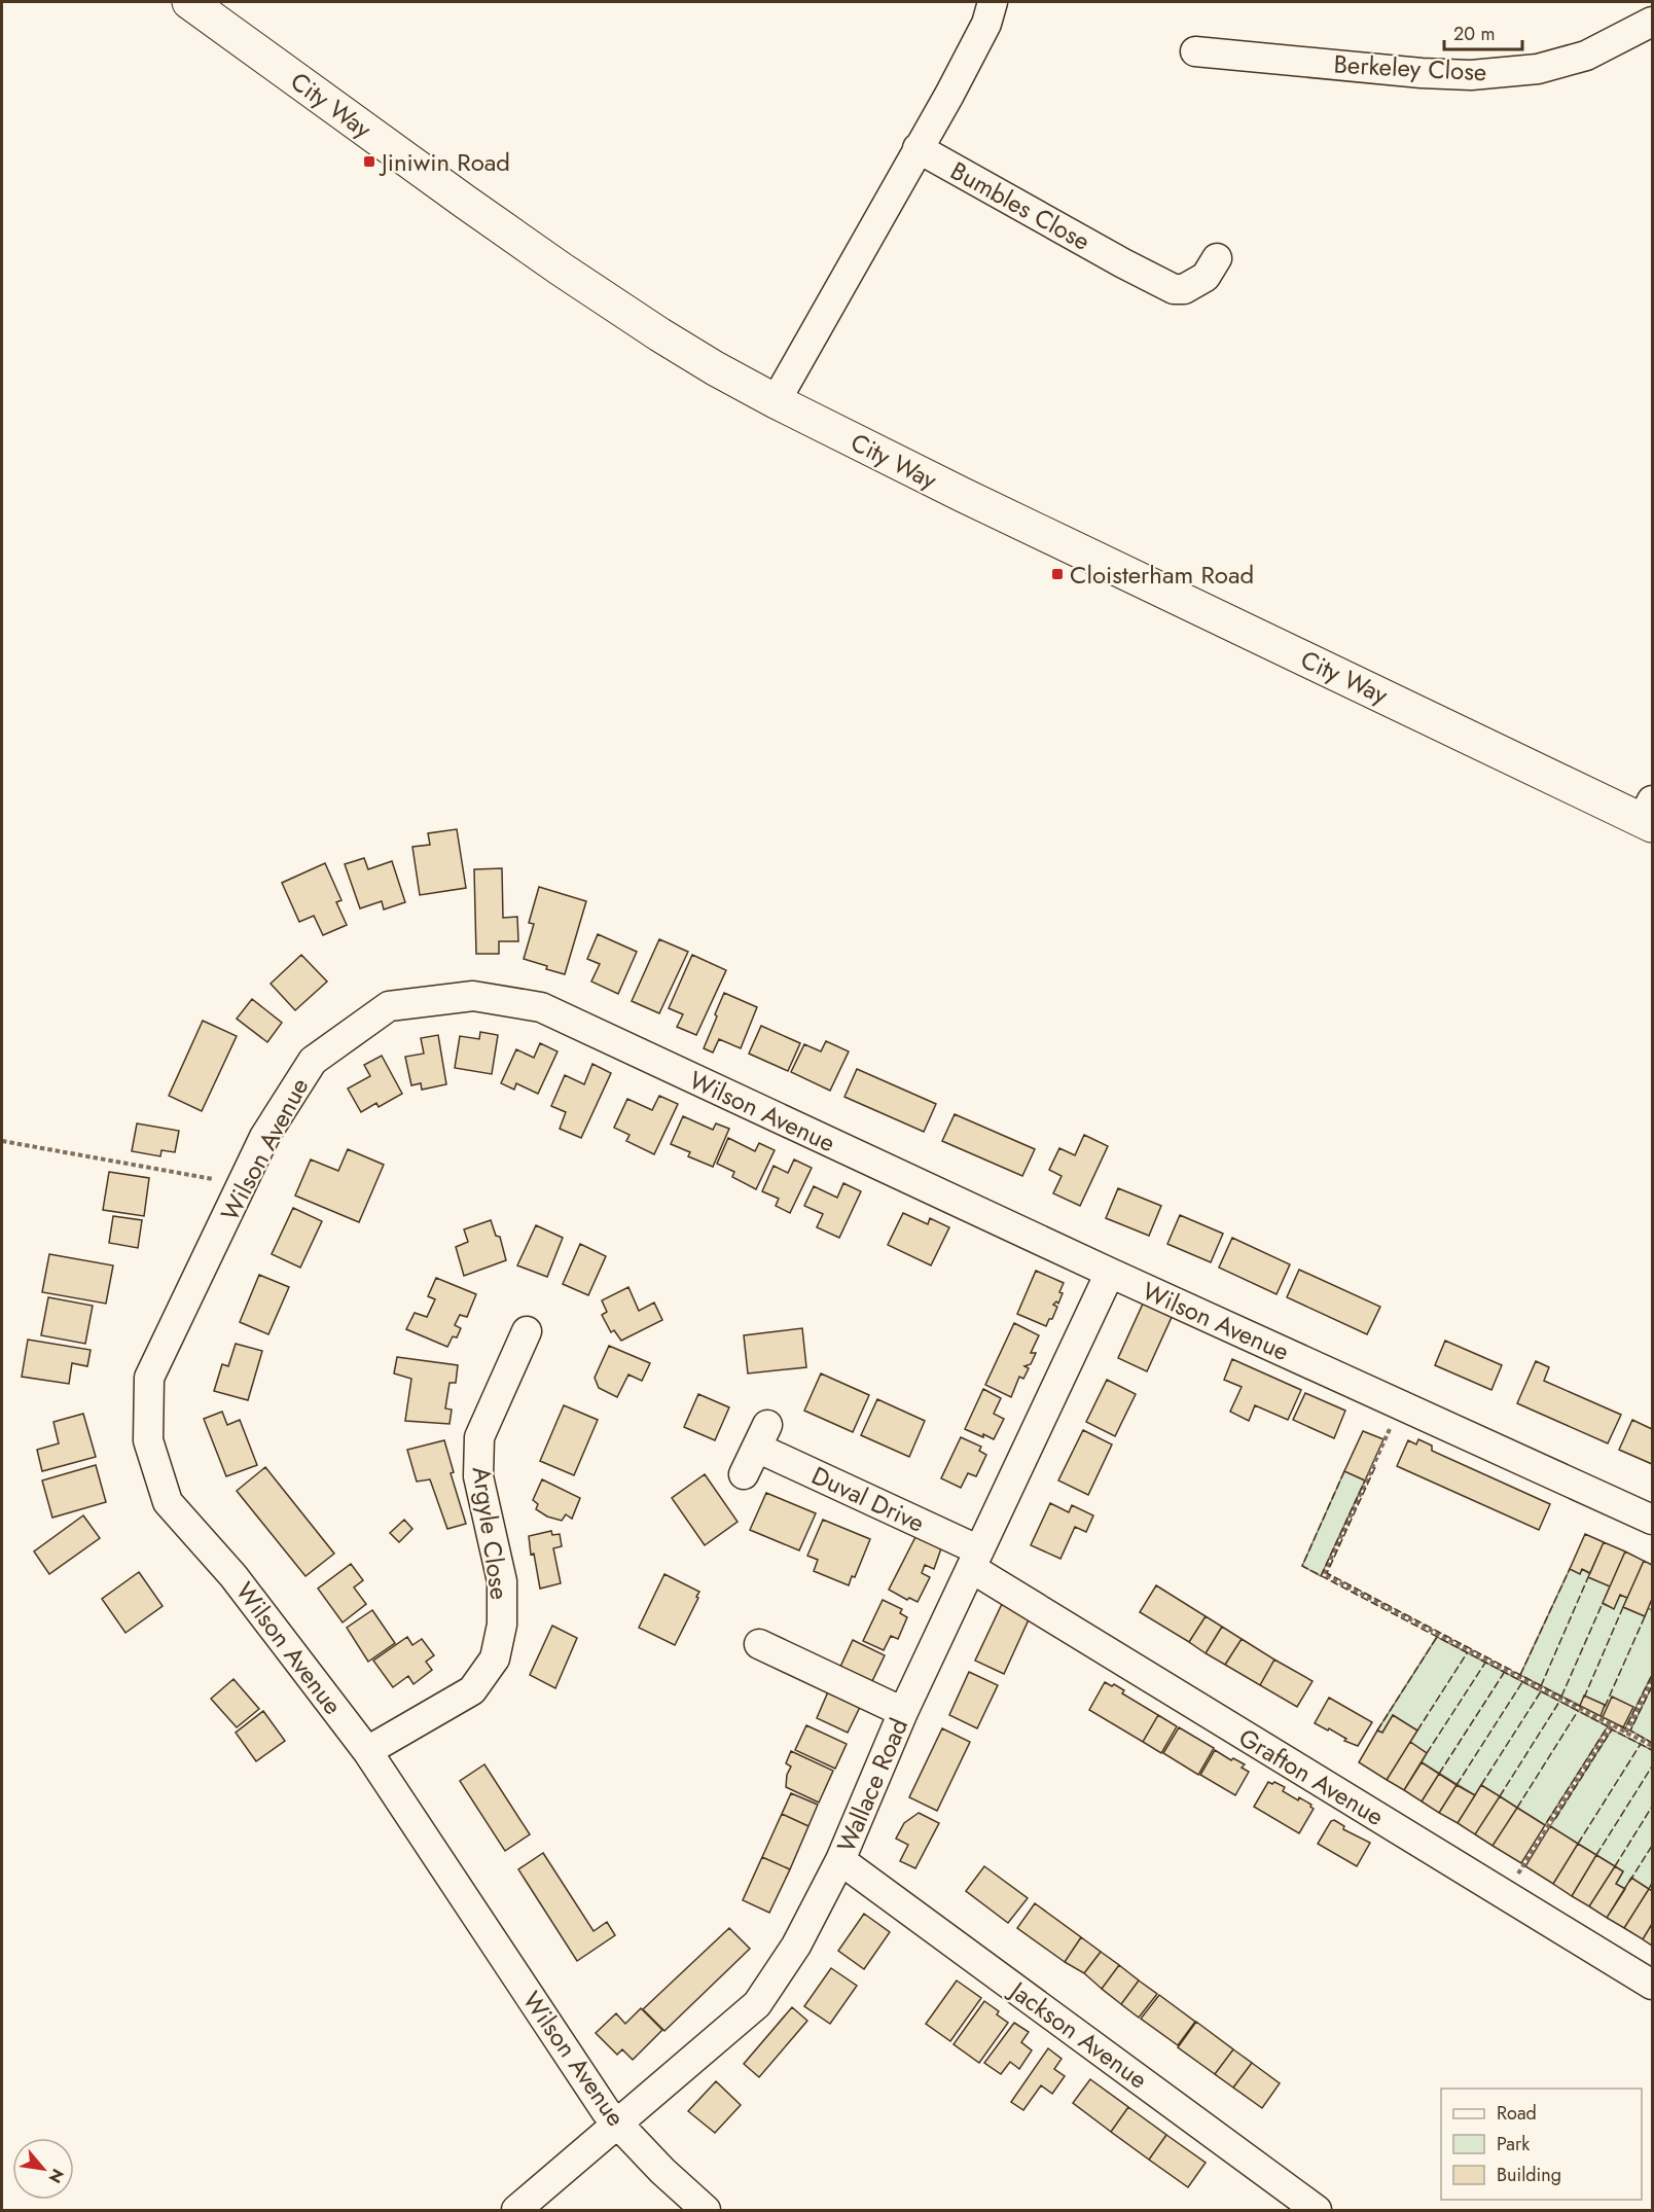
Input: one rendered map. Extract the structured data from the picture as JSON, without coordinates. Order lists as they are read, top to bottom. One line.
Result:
{"streets":{"main road":["City Way"],"street":["Berkeley Close","Bumbles Close","Wilson Avenue","Duval Drive","Argyle Close","Grafton Avenue","Wallace Road","Jackson Avenue"]},"crossings":[["Wilson Avenue","Argyle Close"],["Wilson Avenue","Wallace Road"],["Duval Drive","Grafton Avenue"],["Duval Drive","Wallace Road"],["Grafton Avenue","Wallace Road"],["Wallace Road","Jackson Avenue"]],"places":{"transit":["Jiniwin Road","Cloisterham Road"]},"legend":["Road","Park","Building"],"scale_bar":"20 m","north":"bottom right"}
